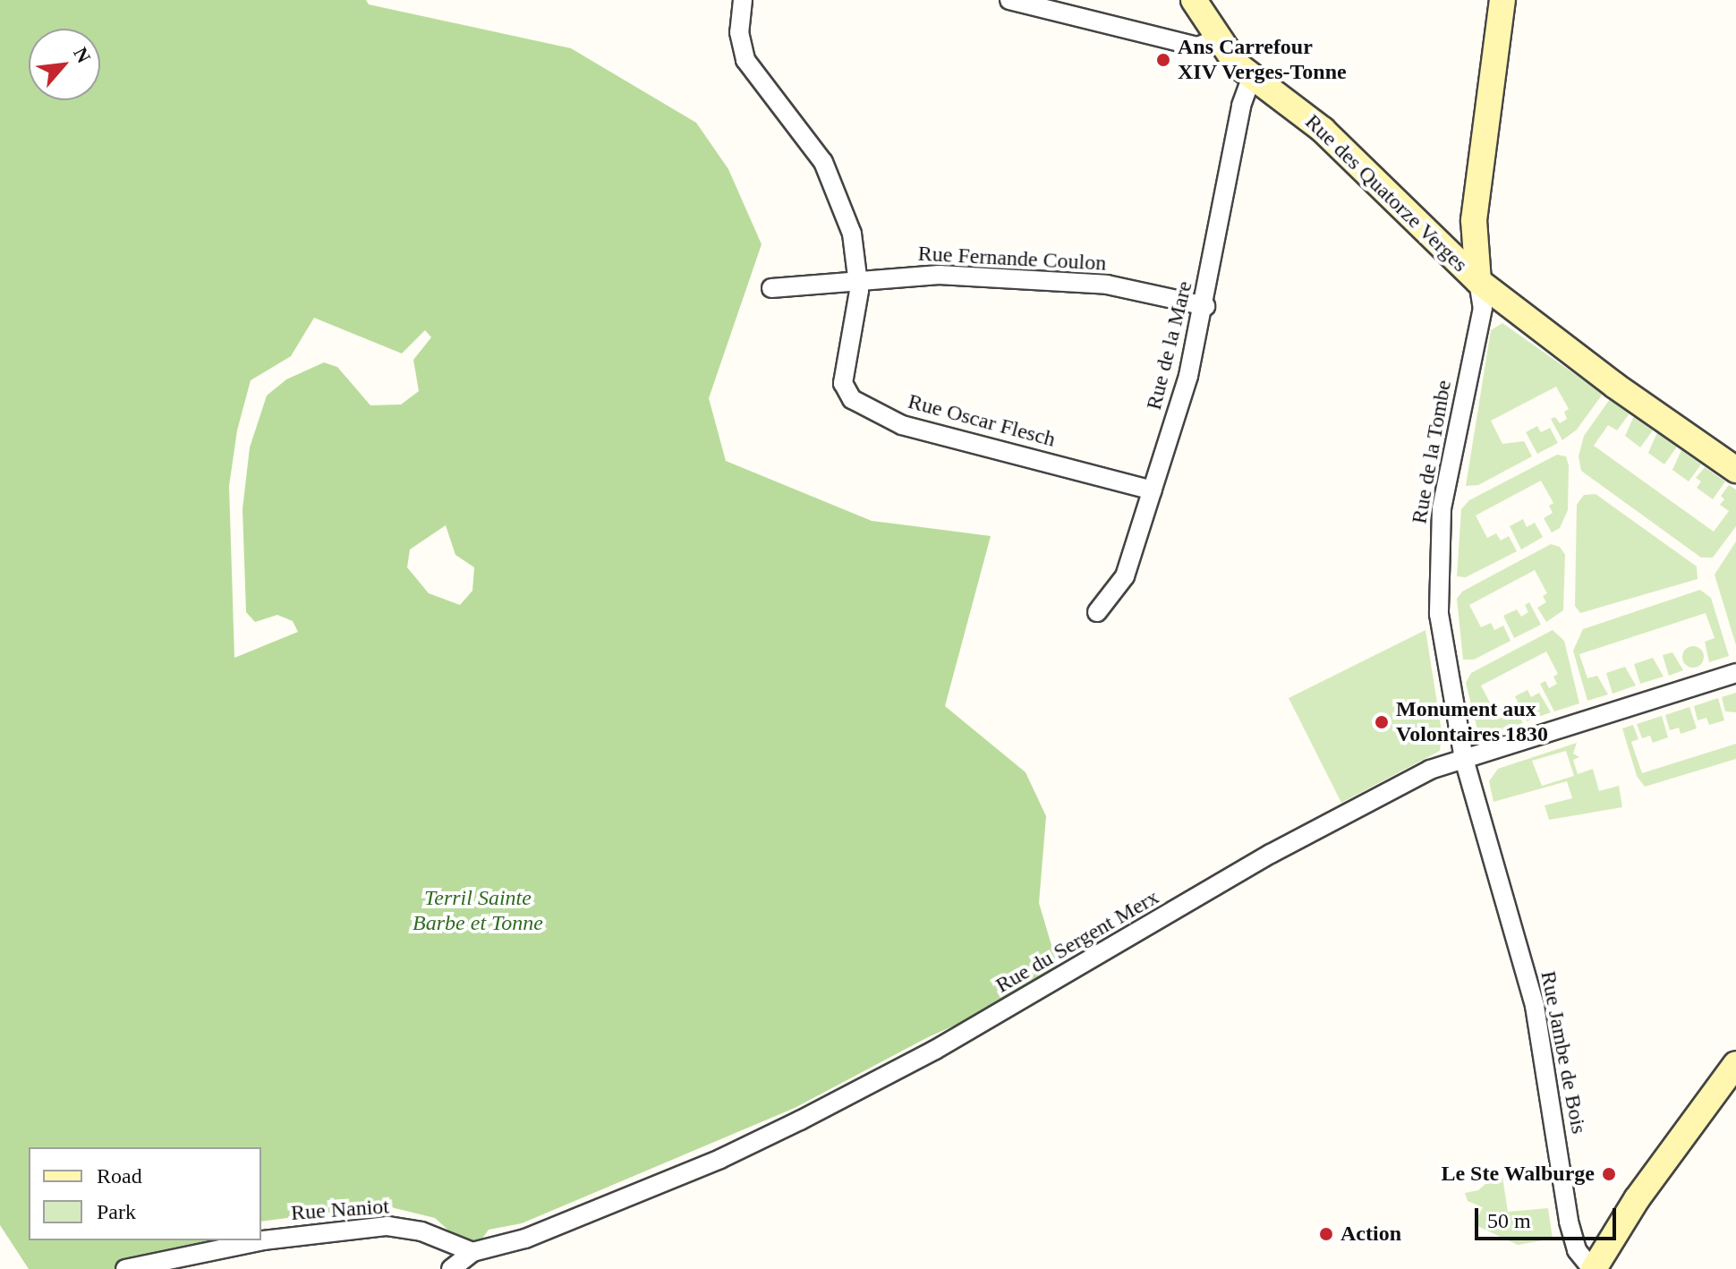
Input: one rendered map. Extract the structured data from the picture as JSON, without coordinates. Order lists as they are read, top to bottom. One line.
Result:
{"streets":{"street":["Rue des Quatorze Verges","Rue Fernande Coulon","Rue de la Mare","Rue Oscar Flesch","Rue de la Tombe","Rue du Sergent Merx","Rue Jambe de Bois","Rue Naniot"]},"crossings":[["Rue des Quatorze Verges","Rue de la Mare"],["Rue des Quatorze Verges","Rue de la Tombe"],["Rue Fernande Coulon","Rue de la Mare"],["Rue Fernande Coulon","Rue Oscar Flesch"],["Rue de la Mare","Rue Oscar Flesch"],["Rue de la Tombe","Rue du Sergent Merx"],["Rue de la Tombe","Rue Jambe de Bois"],["Rue du Sergent Merx","Rue Jambe de Bois"],["Rue du Sergent Merx","Rue Naniot"]],"parks":["Terril Sainte Barbe et Tonne"],"places":["Ans Carrefour XIV Verges-Tonne","Monument aux Volontaires 1830","Le Ste Walburge","Action"],"legend":["Road","Park"],"scale_bar":"50 m","north":"top right"}
